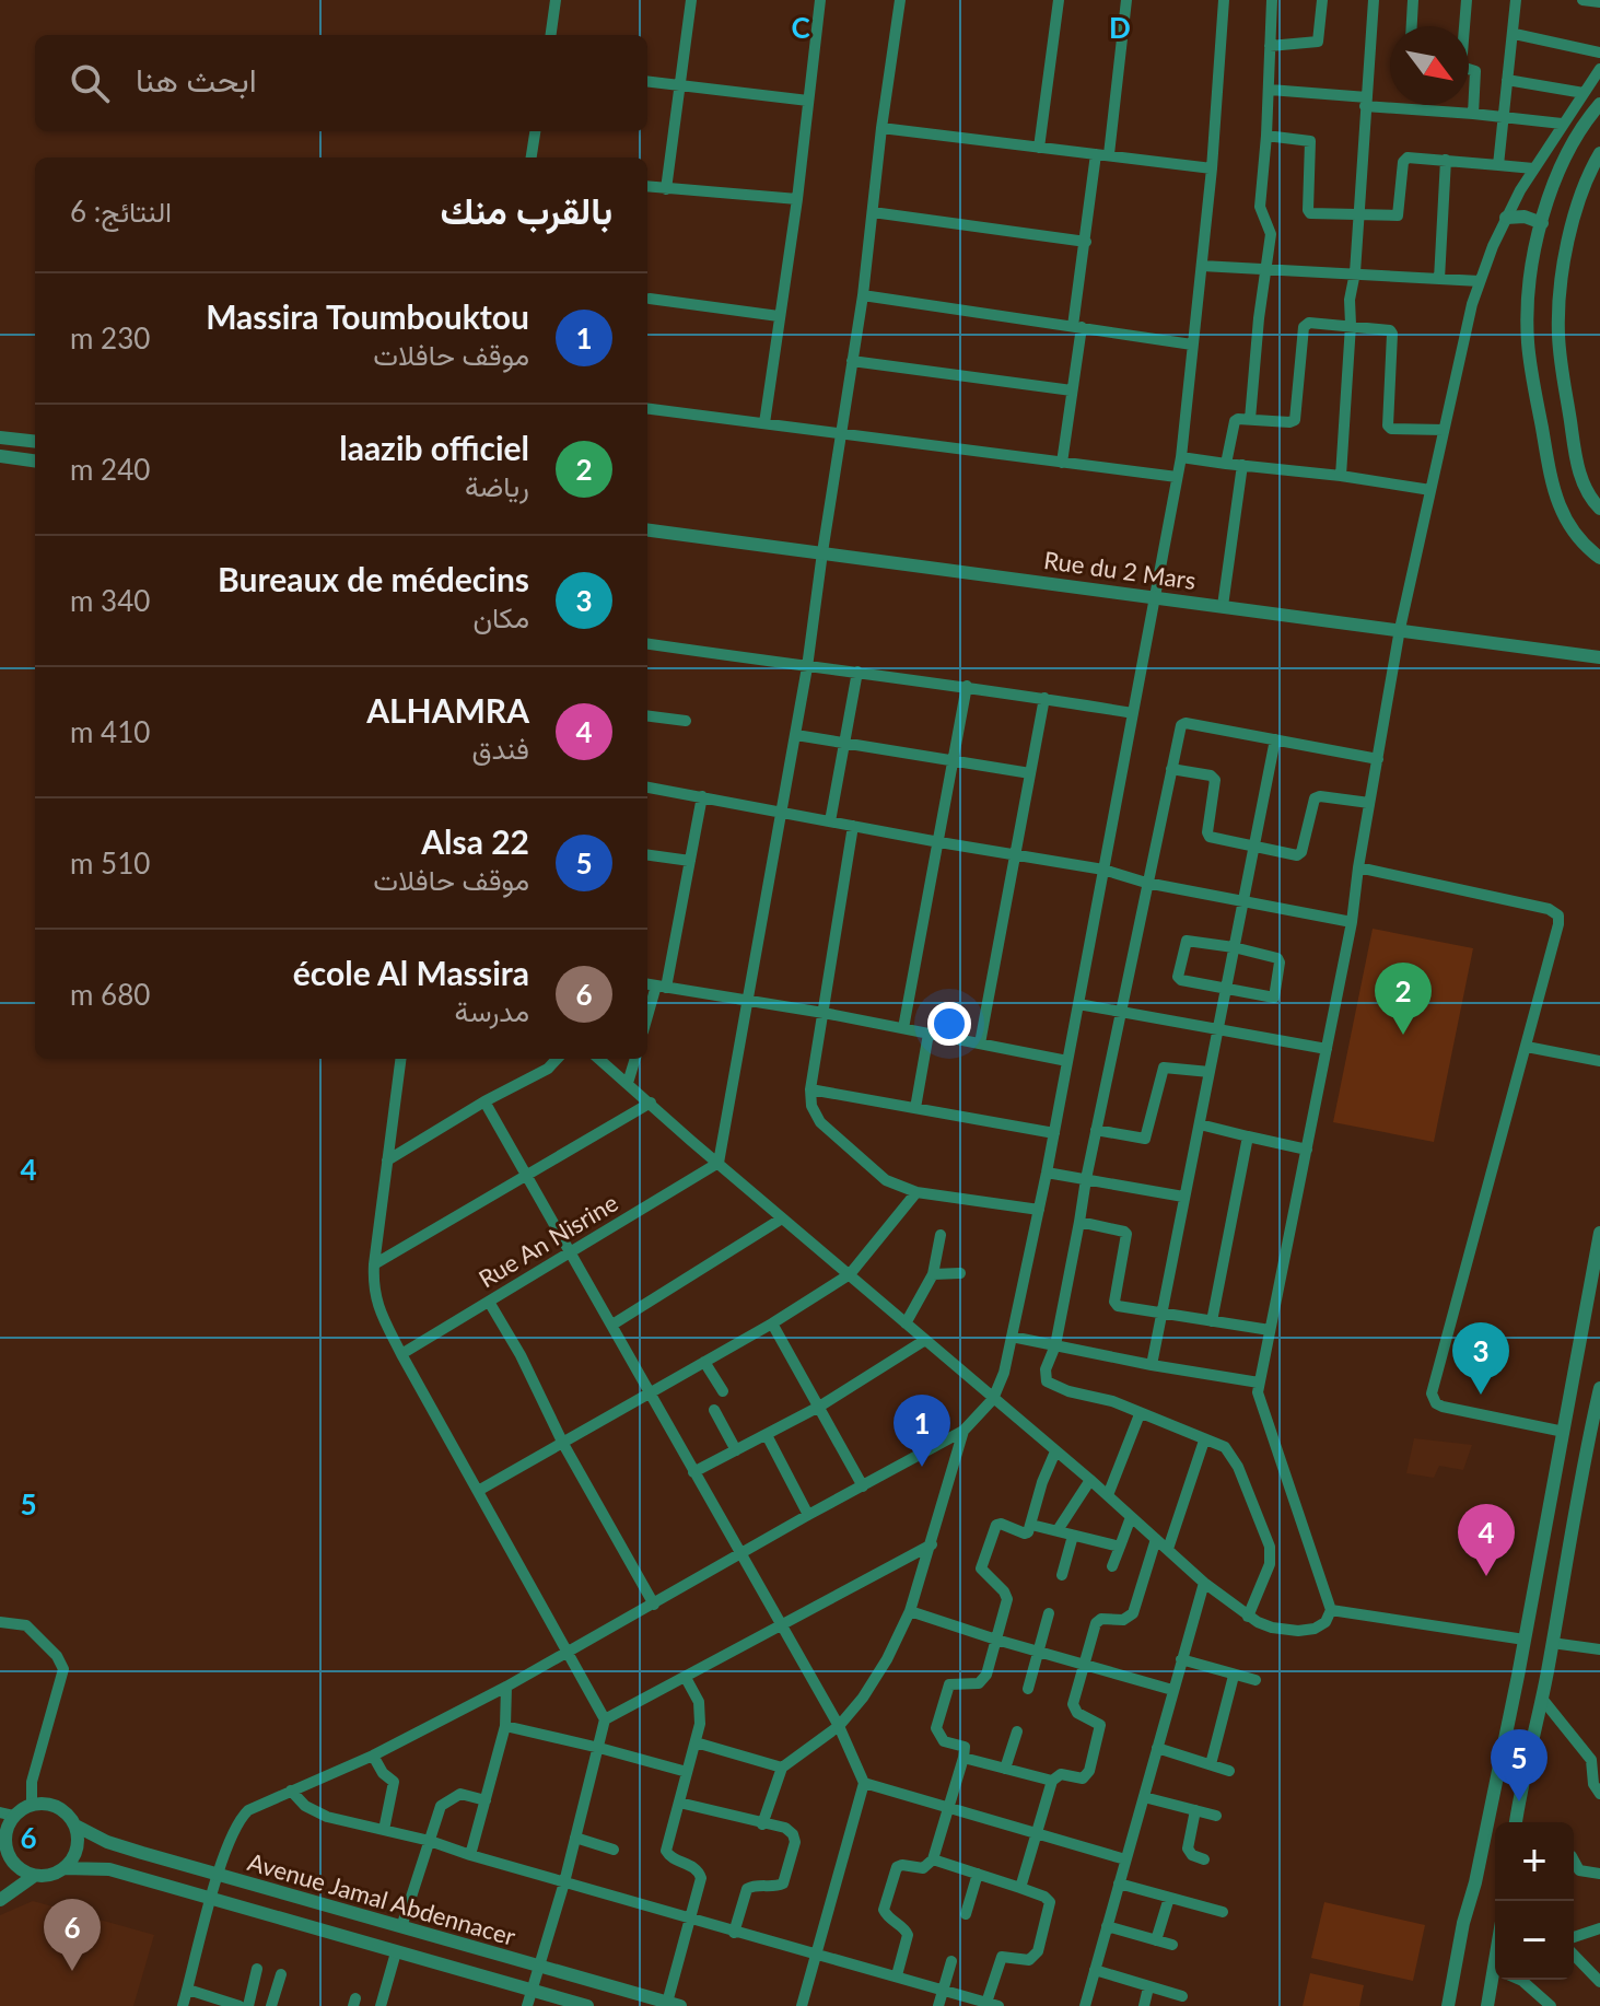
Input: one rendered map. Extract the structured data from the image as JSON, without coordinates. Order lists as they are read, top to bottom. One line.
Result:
{"streets":{"street":["Rue du 2 Mars","Rue An Nisrine","Avenue Jamal Abdennacer"]},"north":"bottom right","page":{"search":"ابحث هنا","heading":["بالقرب منك","النتائج: 6"],"list":[{"mark":"1","name":"Massira Toumbouktou","note":"موقف حافلات","value":"230 m"},{"mark":"2","name":"laazib officiel","note":"رياضة","value":"240 m"},{"mark":"3","name":"Bureaux de médecins","note":"مكان","value":"340 m"},{"mark":"4","name":"ALHAMRA","note":"فندق","value":"410 m"},{"mark":"5","name":"Alsa 22","note":"موقف حافلات","value":"510 m"},{"mark":"6","name":"école Al Massira","note":"مدرسة","value":"680 m"}],"pins":["2","3","1","4","5","6"],"map_buttons":["+","−"]},"grid":{"columns":["C","D"],"rows":["4","5","6"]}}
